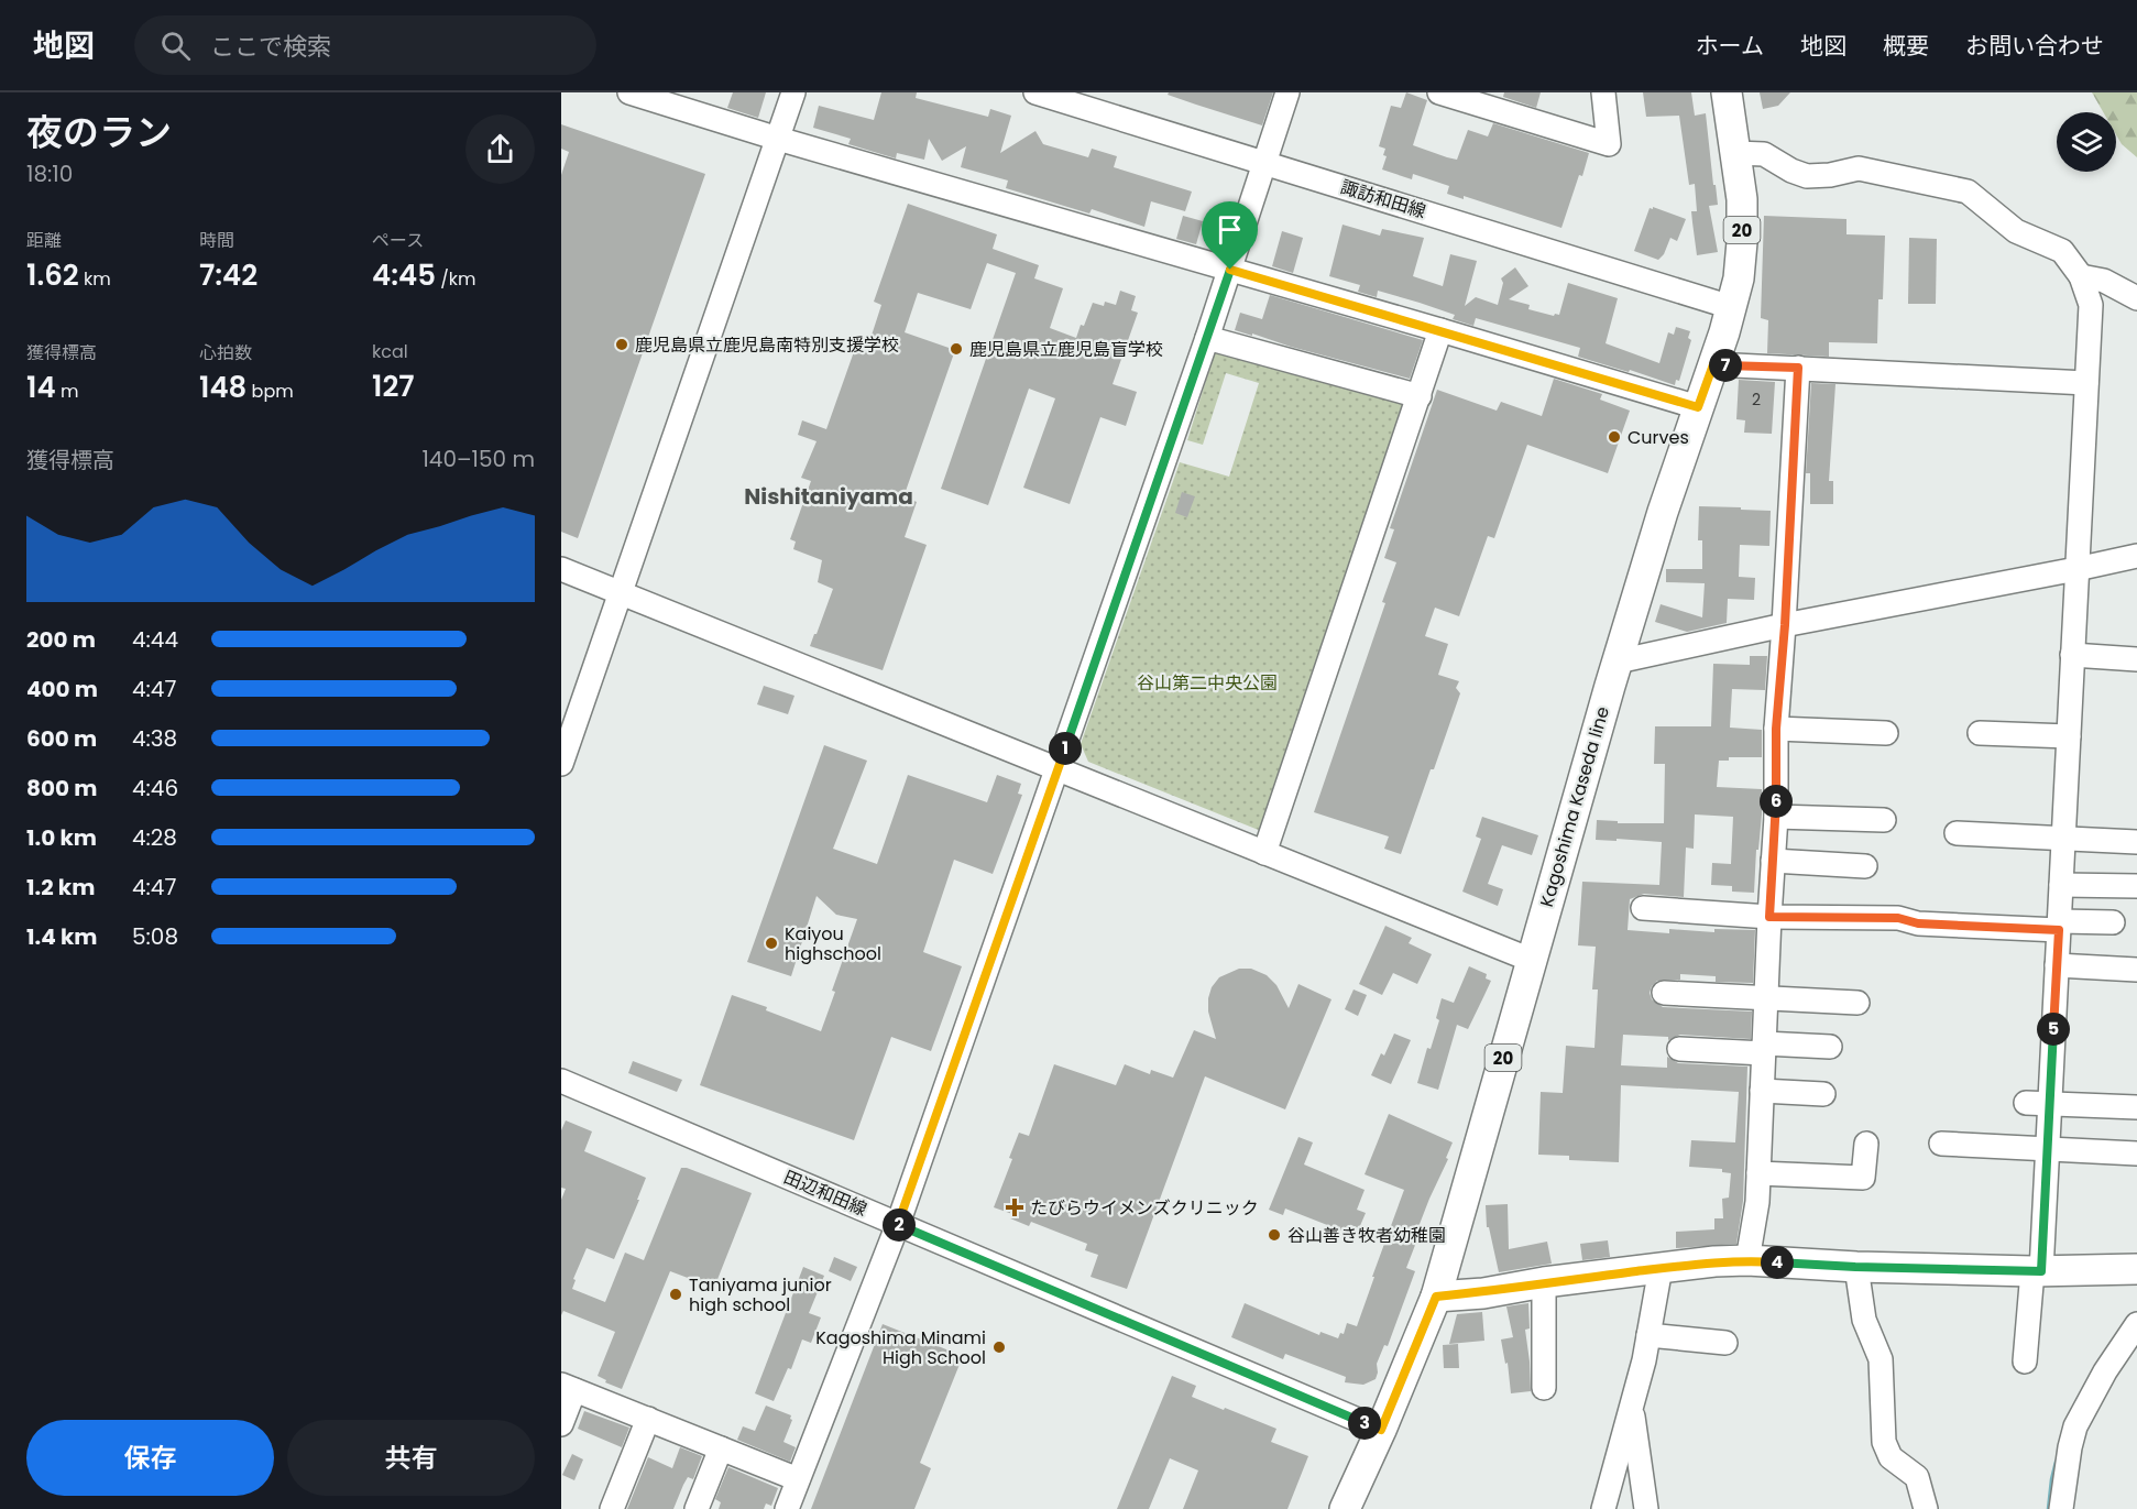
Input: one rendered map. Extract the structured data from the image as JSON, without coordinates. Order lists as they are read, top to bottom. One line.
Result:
{"streets":{"main road":["20","Kagoshima Kaseda line"],"street":["諏訪和田線","田辺和田線"]},"crossings":[["諏訪和田線","Kagoshima Kaseda line"],["Kagoshima Kaseda line","田辺和田線"]],"districts":["Nishitaniyama"],"parks":["谷山第二中央公園"],"places":{"other":["鹿児島県立鹿児島南特別支援学校","鹿児島県立鹿児島盲学校","Curves","Kaiyou highschool","谷山善き牧者幼稚園","Taniyama junior high school","Kagoshima Minami High School"],"health":["たびらウイメンズクリニック"]},"house_numbers":["2"],"page":{"header":"地図","search":"ここで検索","nav":["ホーム","地図","概要","お問い合わせ"],"heading":["夜のラン","18:10"],"stats":[["距離","1.62 km"],["時間","7:42"],["ペース","4:45 /km"],["獲得標高","14 m"],["心拍数","148 bpm"],["kcal","127"]],"pins":["7","1","6","5","2","4","3"],"chart":["獲得標高","140–150 m"],"list":[{"name":"200 m","note":"4:44"},{"name":"400 m","note":"4:47"},{"name":"600 m","note":"4:38"},{"name":"800 m","note":"4:46"},{"name":"1.0 km","note":"4:28"},{"name":"1.2 km","note":"4:47"},{"name":"1.4 km","note":"5:08"}],"buttons":["保存","共有"]}}
